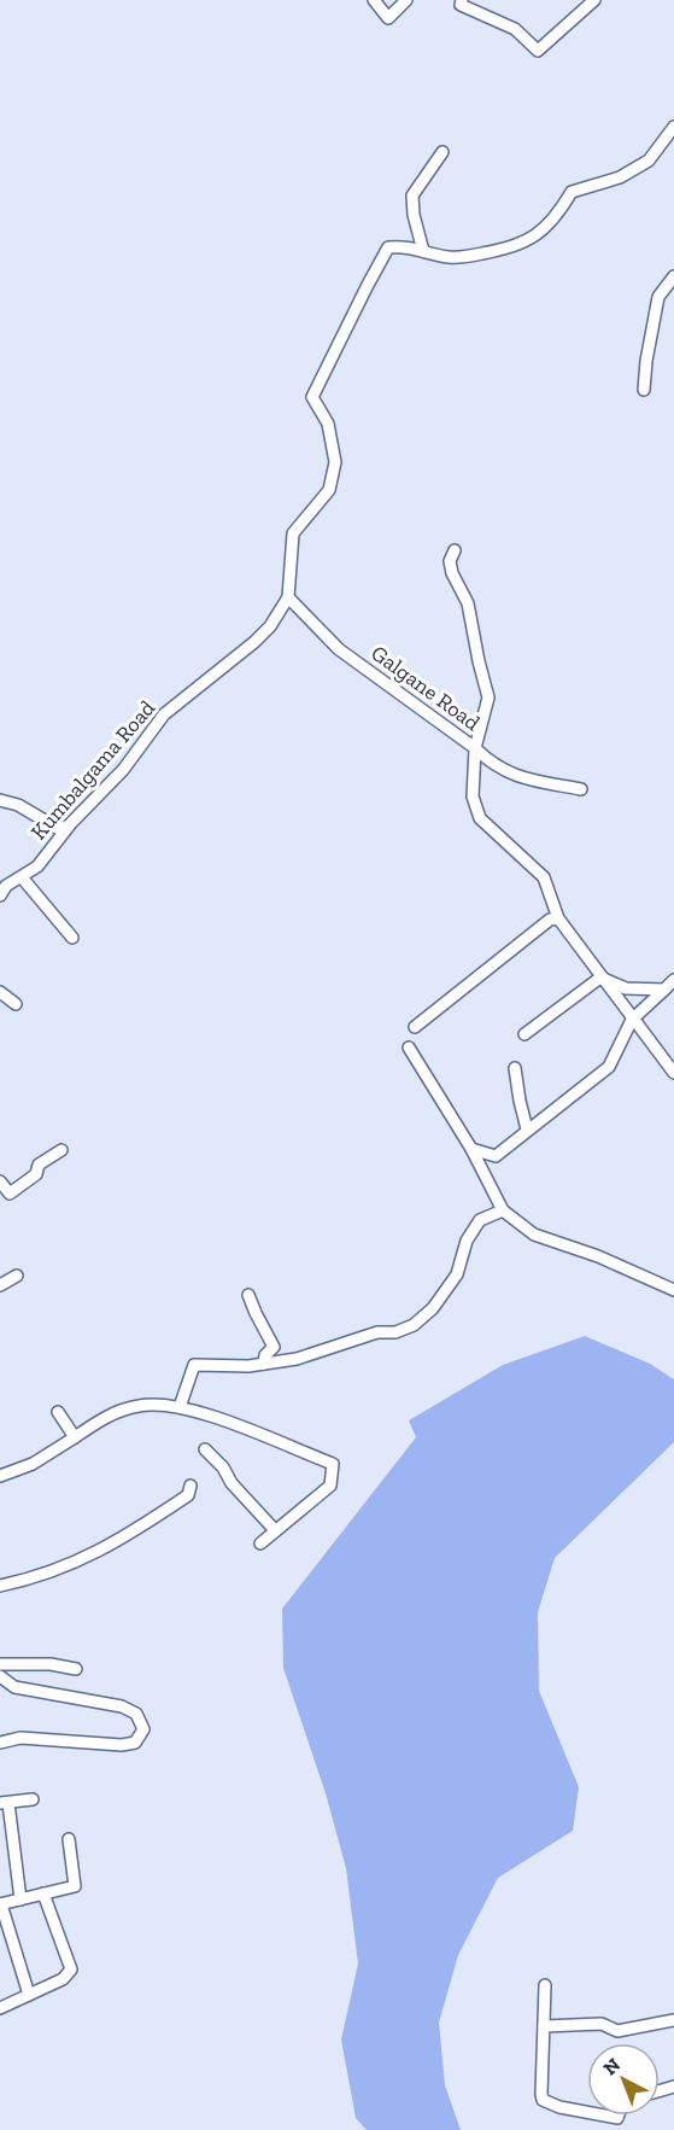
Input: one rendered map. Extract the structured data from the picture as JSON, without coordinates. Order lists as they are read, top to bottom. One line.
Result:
{"streets":{"street":["Galgane Road","Kumbalgama Road"]},"crossings":[["Galgane Road","Kumbalgama Road"]],"north":"top left"}
